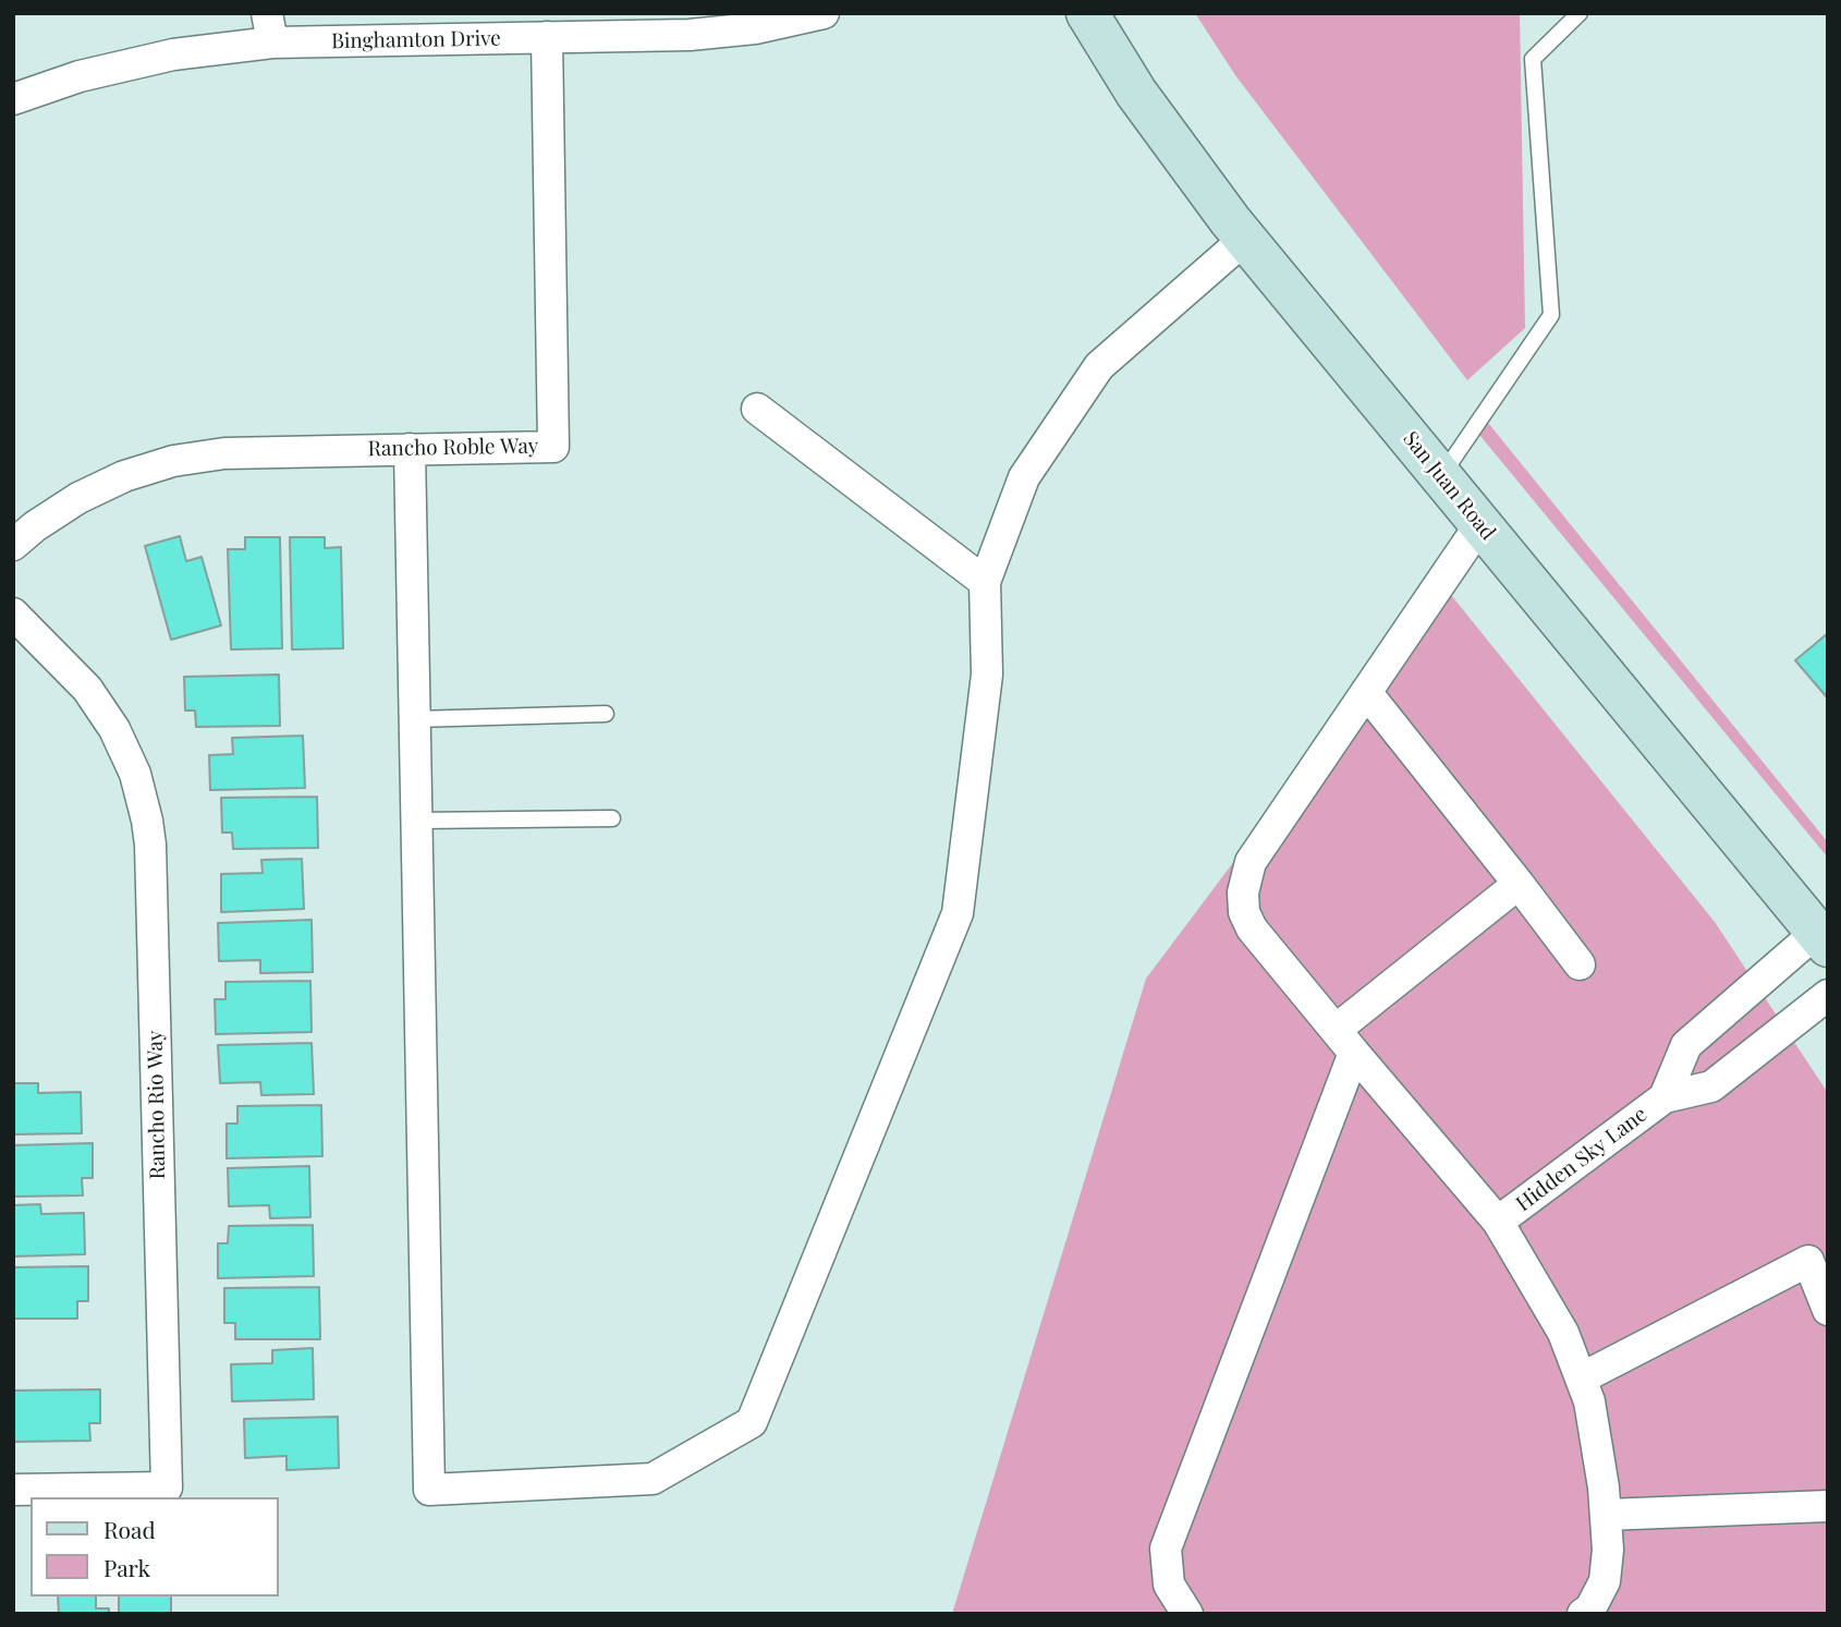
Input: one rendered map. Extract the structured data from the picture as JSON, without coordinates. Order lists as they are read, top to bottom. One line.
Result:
{"streets":{"main road":["San Juan Road"],"street":["Binghamton Drive","Rancho Roble Way","Rancho Rio Way","Hidden Sky Lane"]},"crossings":[["Binghamton Drive","Rancho Roble Way"],["San Juan Road","Hidden Sky Lane"]],"legend":["Road","Park"]}
